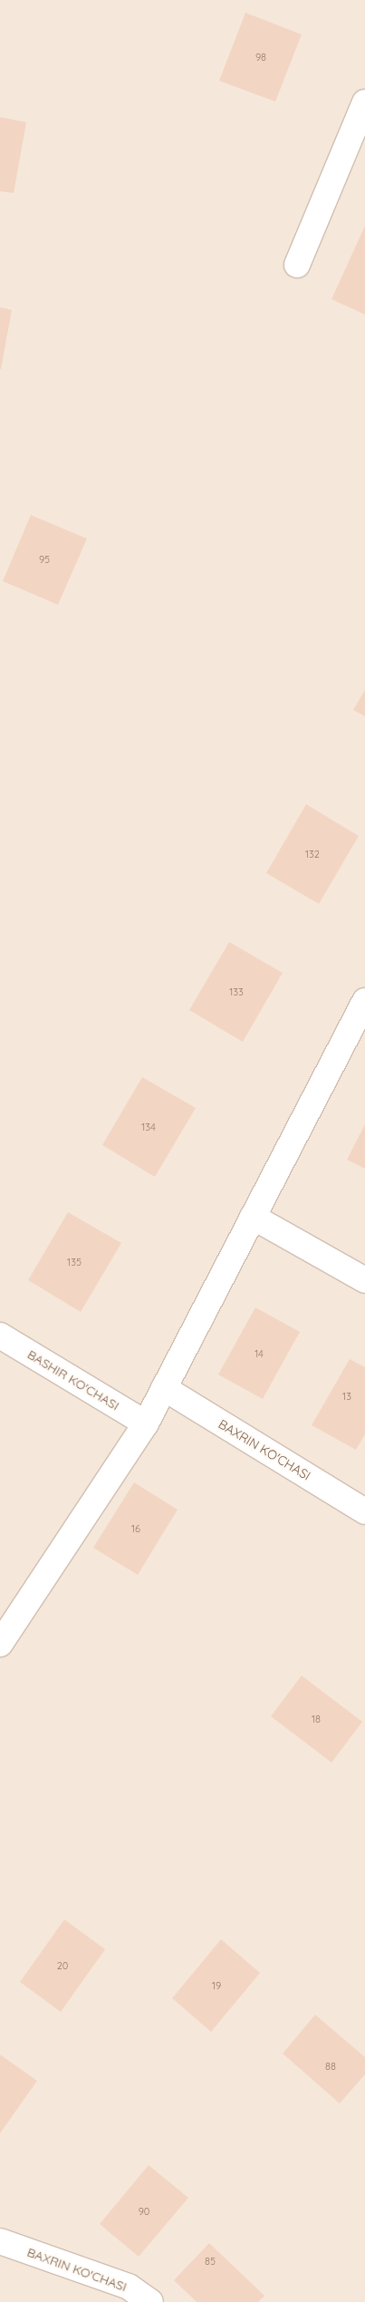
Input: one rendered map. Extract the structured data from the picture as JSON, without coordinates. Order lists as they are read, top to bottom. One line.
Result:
{"streets":{"street":["BASHIR KO'CHASI","BAXRIN KO'CHASI"]},"house_numbers":["98","95","132","133","134","135","14","13","16","18","20","19","88","90","85"]}
